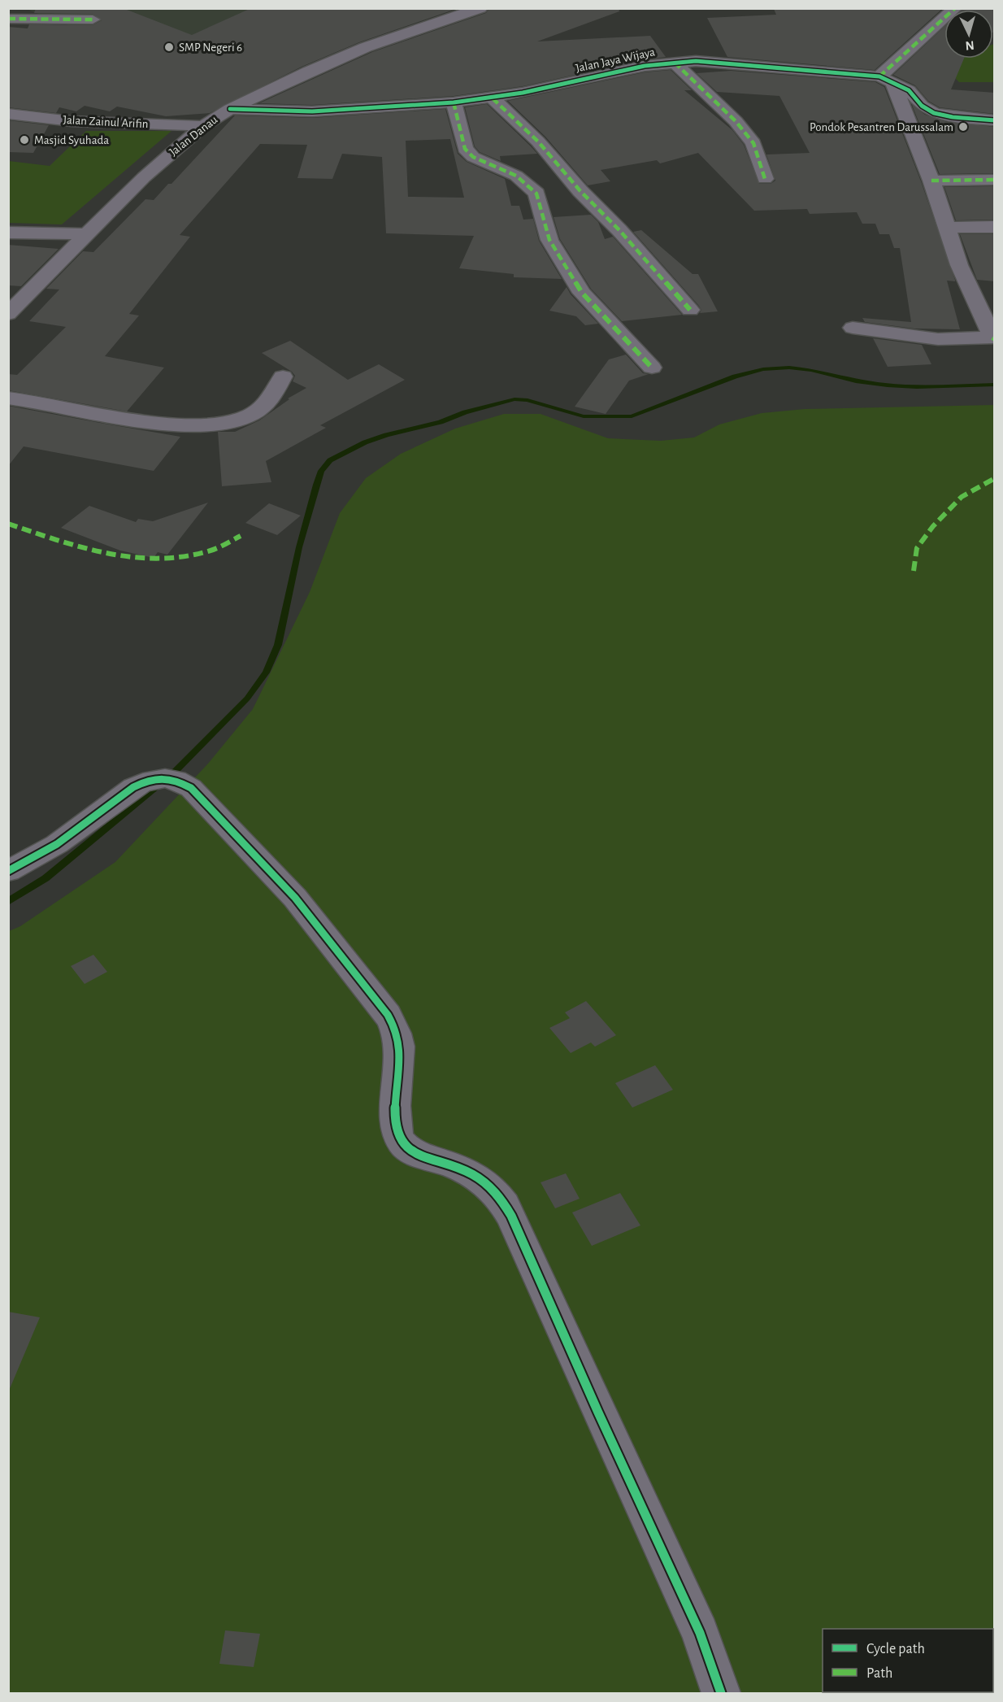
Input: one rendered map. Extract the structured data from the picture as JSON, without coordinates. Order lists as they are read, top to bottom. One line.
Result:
{"streets":{"street":["Jalan Jaya Wijaya","Jalan Zainul Arifin","Jalan Danau"]},"crossings":[["Jalan Jaya Wijaya","Jalan Danau"],["Jalan Zainul Arifin","Jalan Danau"]],"places":["SMP Negeri 6","Pondok Pesantren Darussalam","Masjid Syuhada"],"legend":["Cycle path","Path"],"north":"bottom"}
